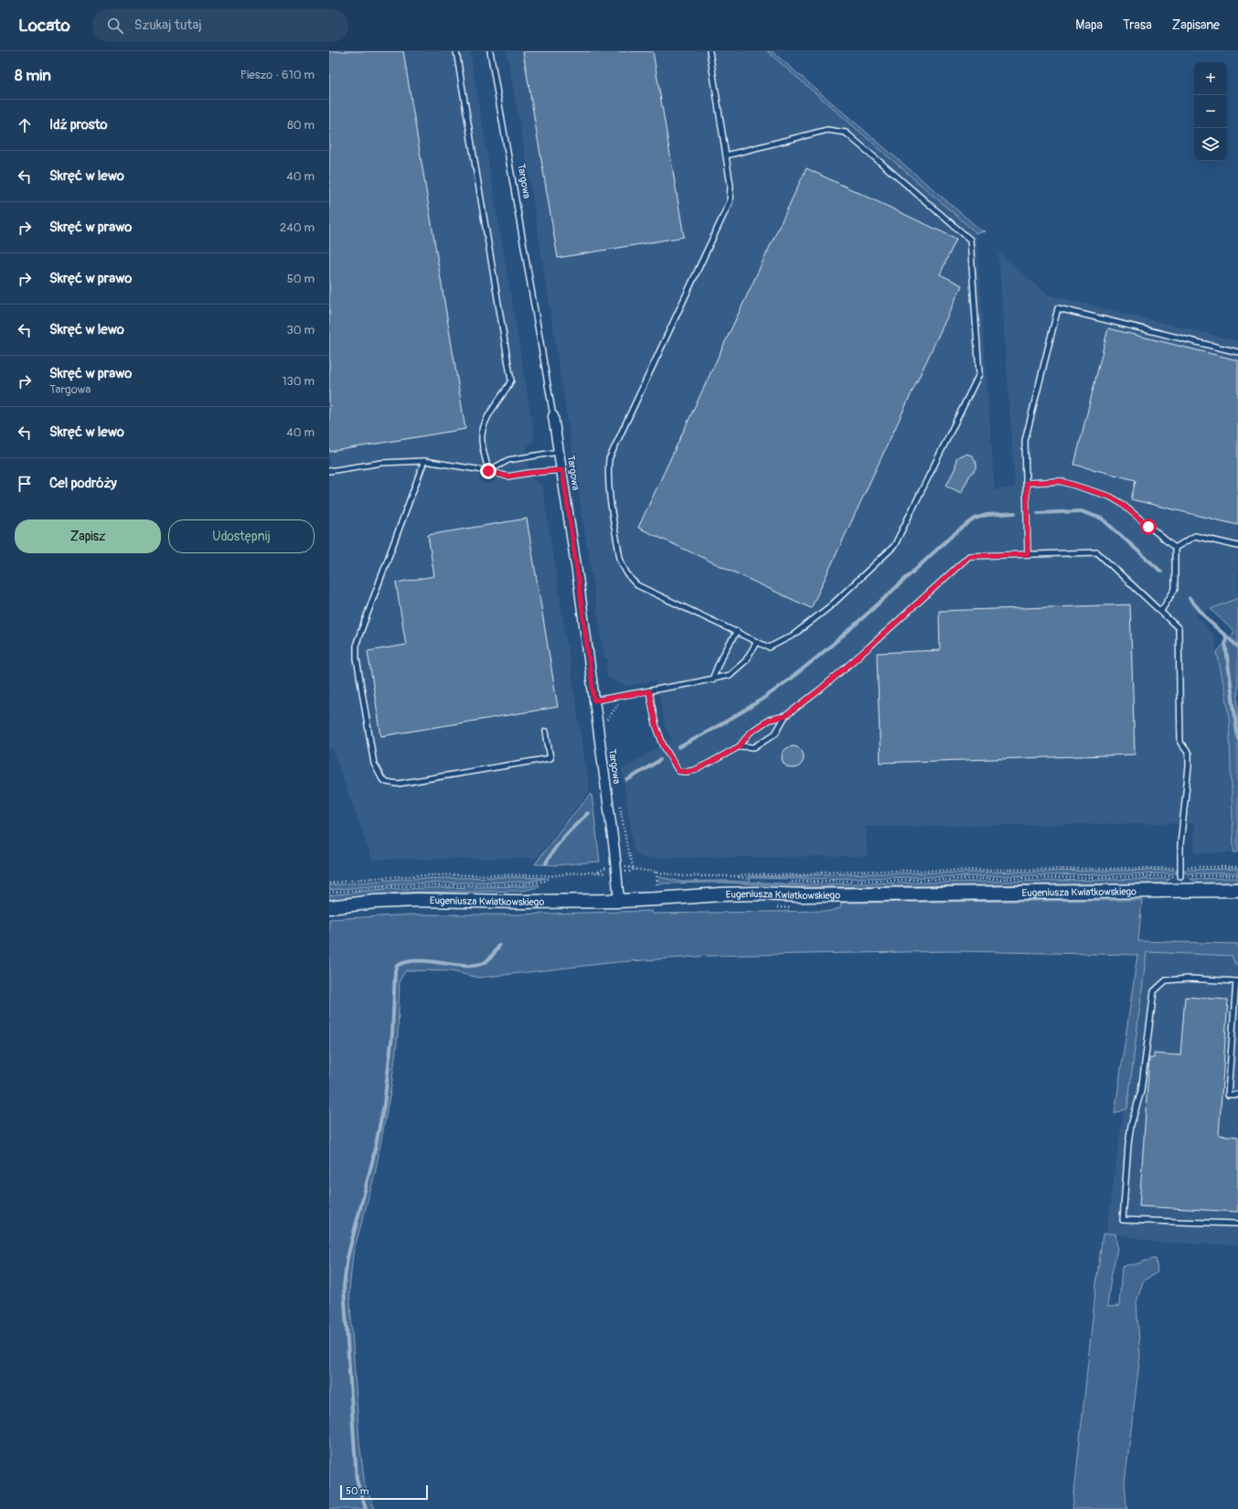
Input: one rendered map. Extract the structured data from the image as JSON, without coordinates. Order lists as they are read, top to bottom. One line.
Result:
{"streets":{"main road":["Eugeniusza Kwiatkowskiego"],"street":["Targowa"]},"crossings":[["Targowa","Eugeniusza Kwiatkowskiego"]],"scale_bar":"50 m","page":{"header":"Locato","search":"Szukaj tutaj","nav":["Mapa","Trasa","Zapisane"],"heading":["8 min","Pieszo · 610 m"],"map_buttons":["+","−"],"list":[["Idź prosto","80 m"],["Skręć w lewo","40 m"],["Skręć w prawo","240 m"],["Skręć w prawo","50 m"],["Skręć w lewo","30 m"],["Skręć w prawo","Targowa","130 m"],["Skręć w lewo","40 m"],"Cel podróży"],"buttons":["Zapisz","Udostępnij"],"scale":"50 m"}}
